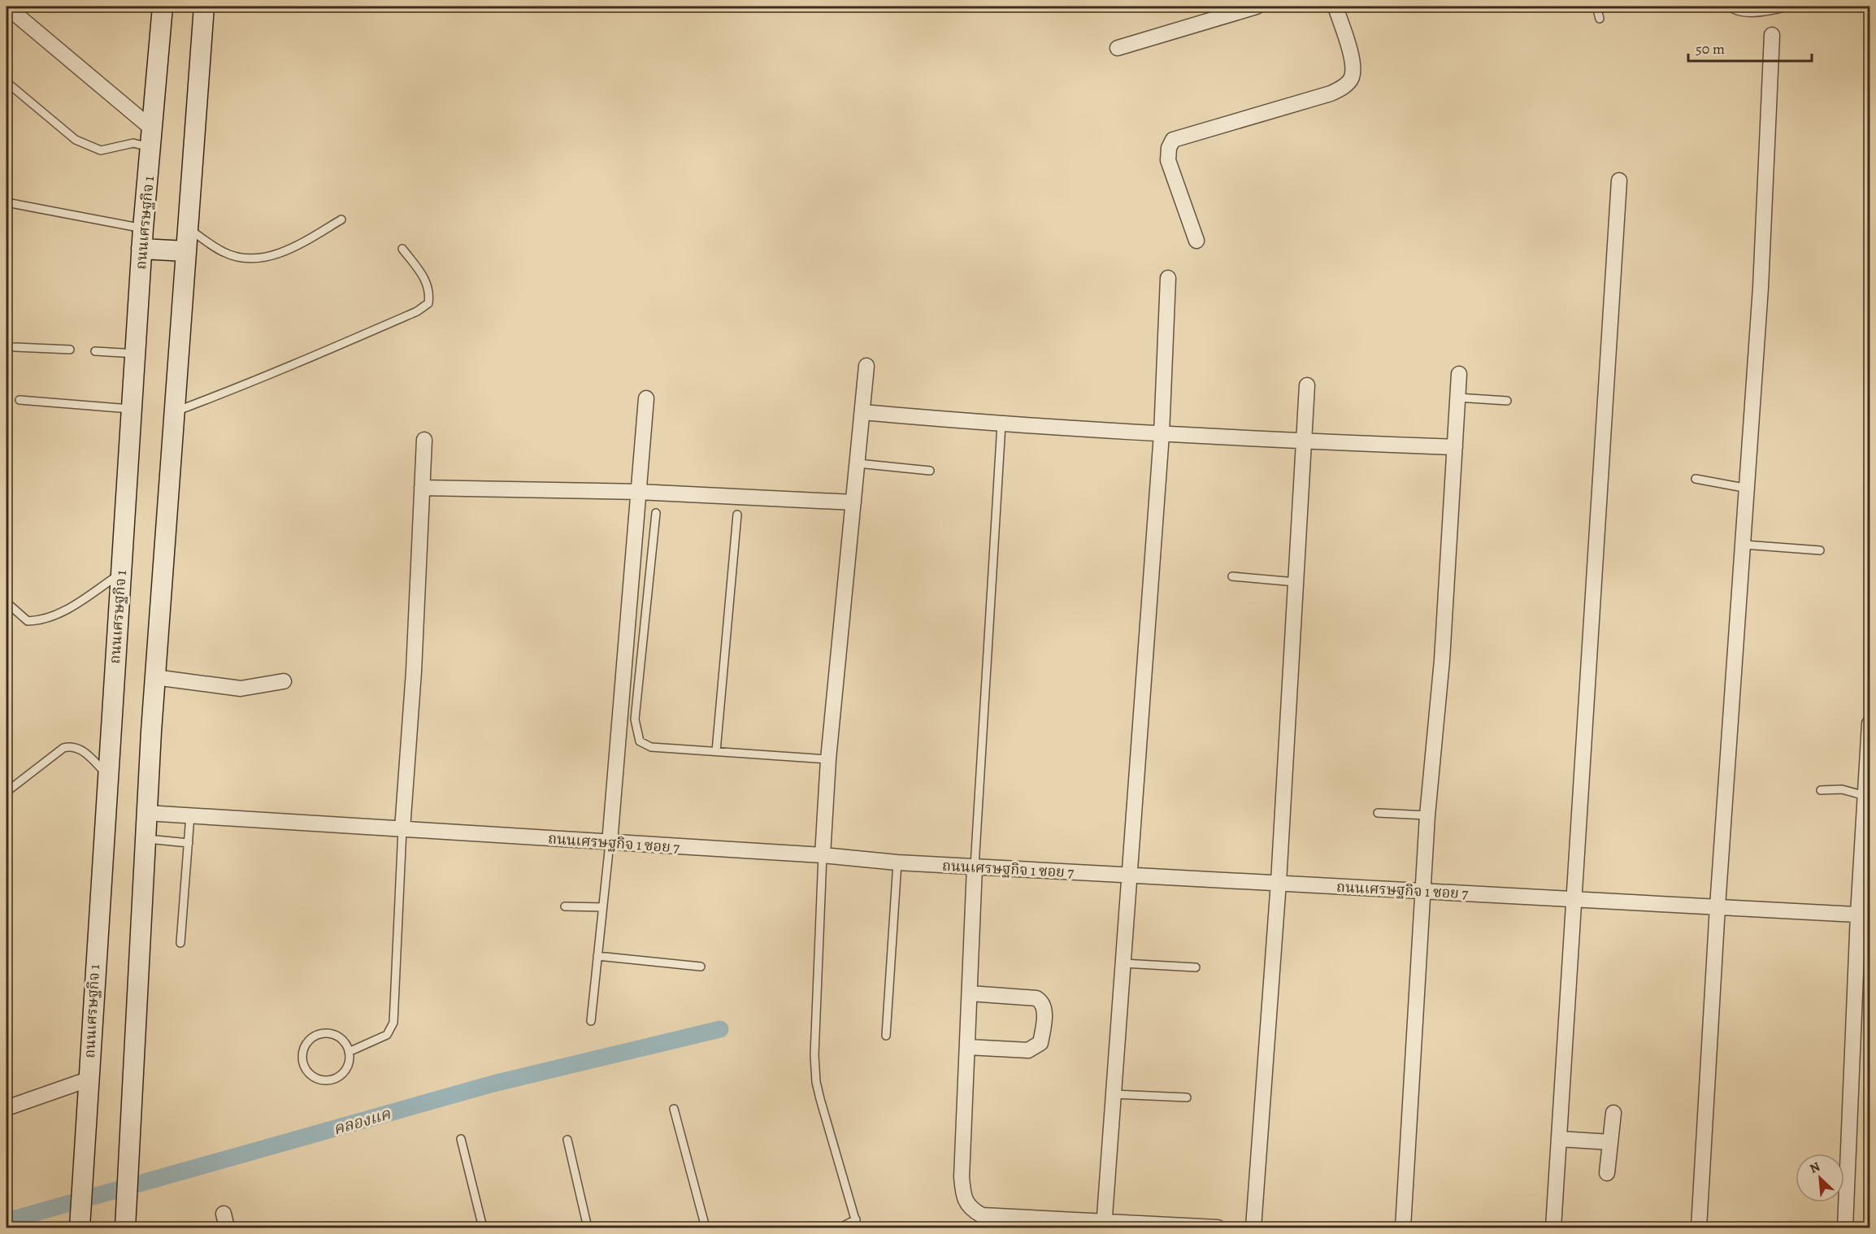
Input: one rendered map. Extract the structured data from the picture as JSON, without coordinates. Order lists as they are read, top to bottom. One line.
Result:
{"streets":{"main road":["ถนนเศรษฐกิจ 1"],"street":["ถนนเศรษฐกิจ 1 ซอย 7"]},"water":["คลองแค"],"scale_bar":"50 m","north":"top left"}
